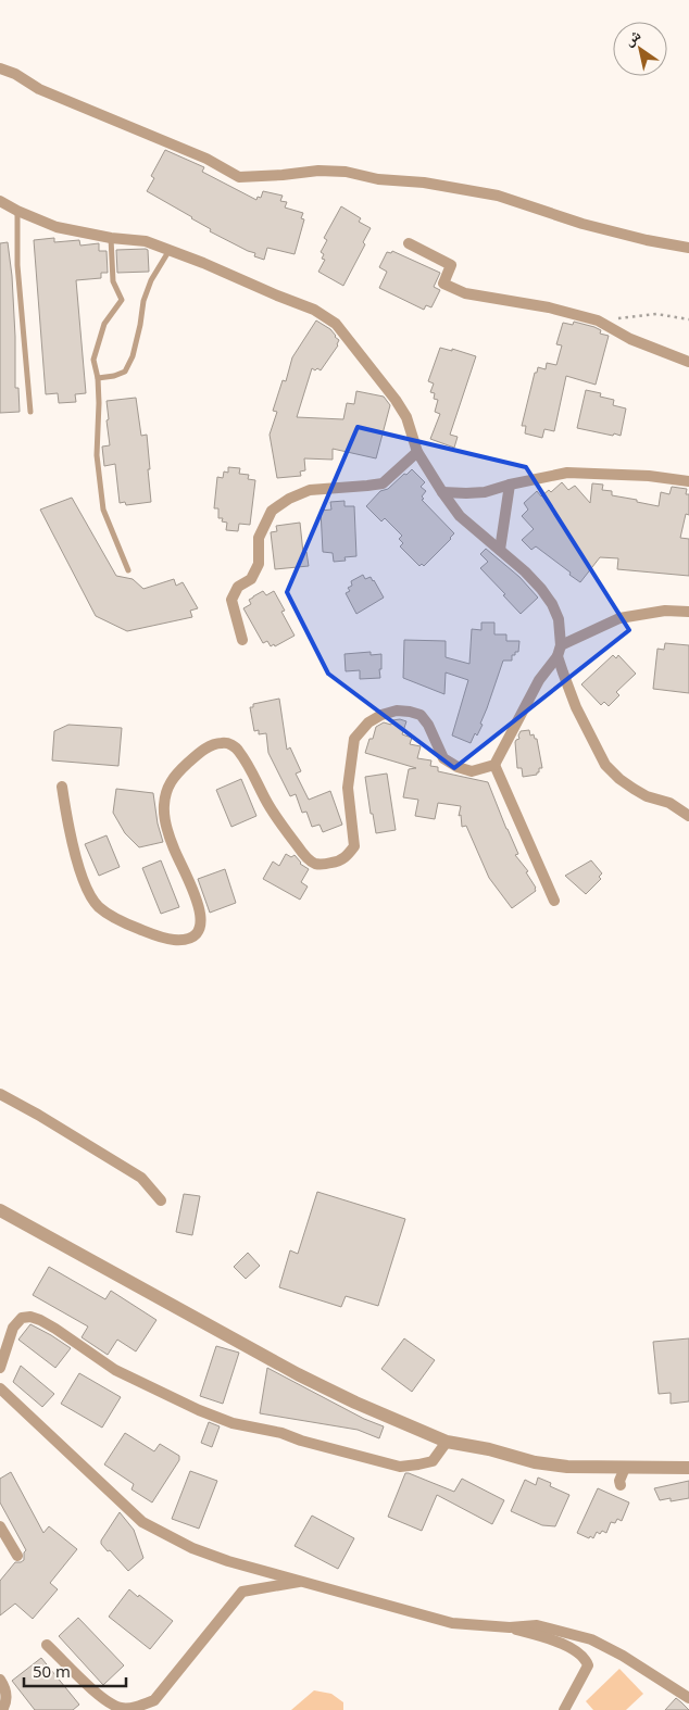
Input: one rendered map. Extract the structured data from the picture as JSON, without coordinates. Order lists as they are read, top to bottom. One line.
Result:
{"scale_bar":"50 m","north":"top left"}
